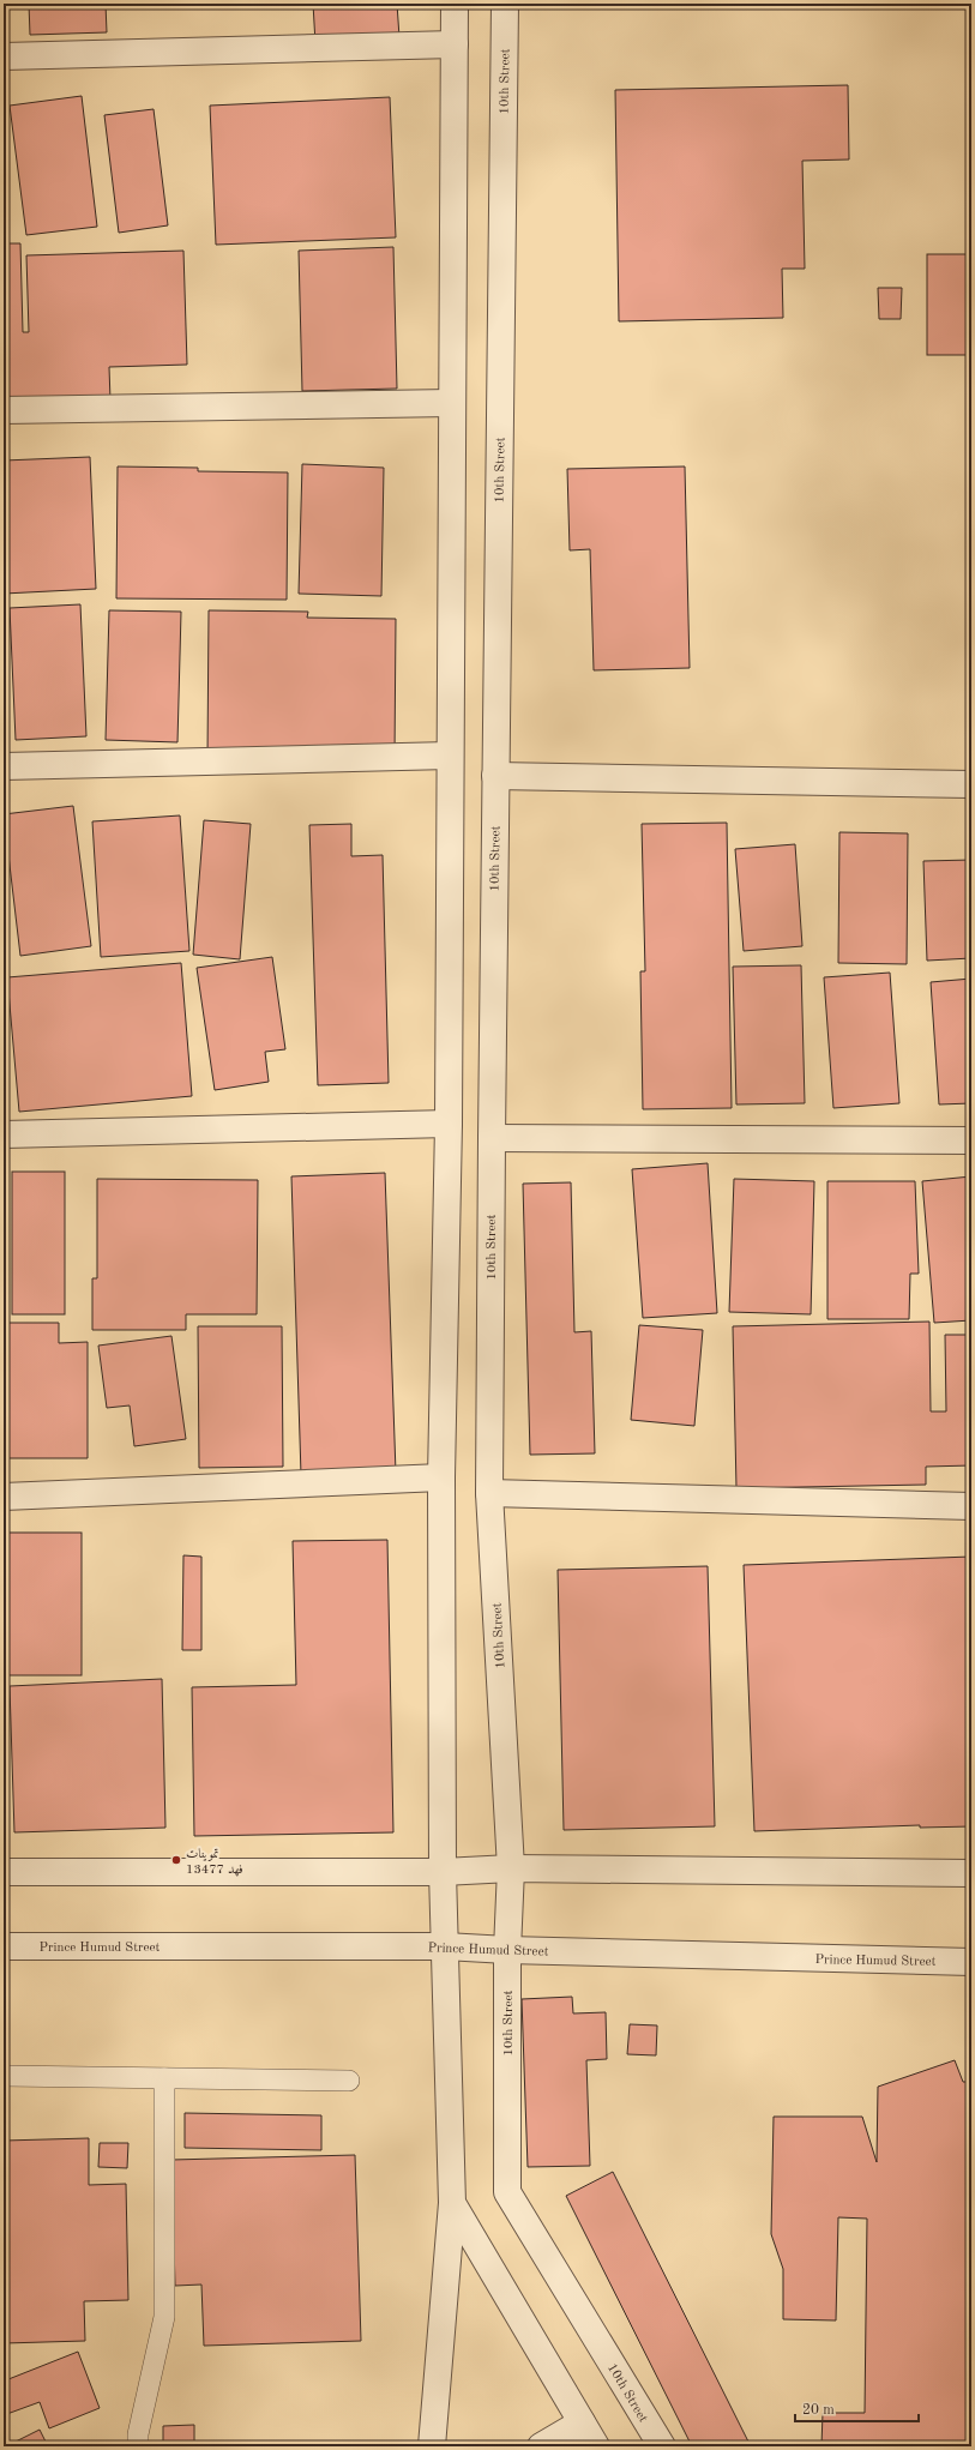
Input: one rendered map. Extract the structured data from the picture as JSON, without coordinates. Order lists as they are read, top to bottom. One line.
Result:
{"streets":{"street":["10th Street","Prince Humud Street"]},"crossings":[["10th Street","Prince Humud Street"]],"places":["تموينات فهد 13477"],"scale_bar":"20 m"}
